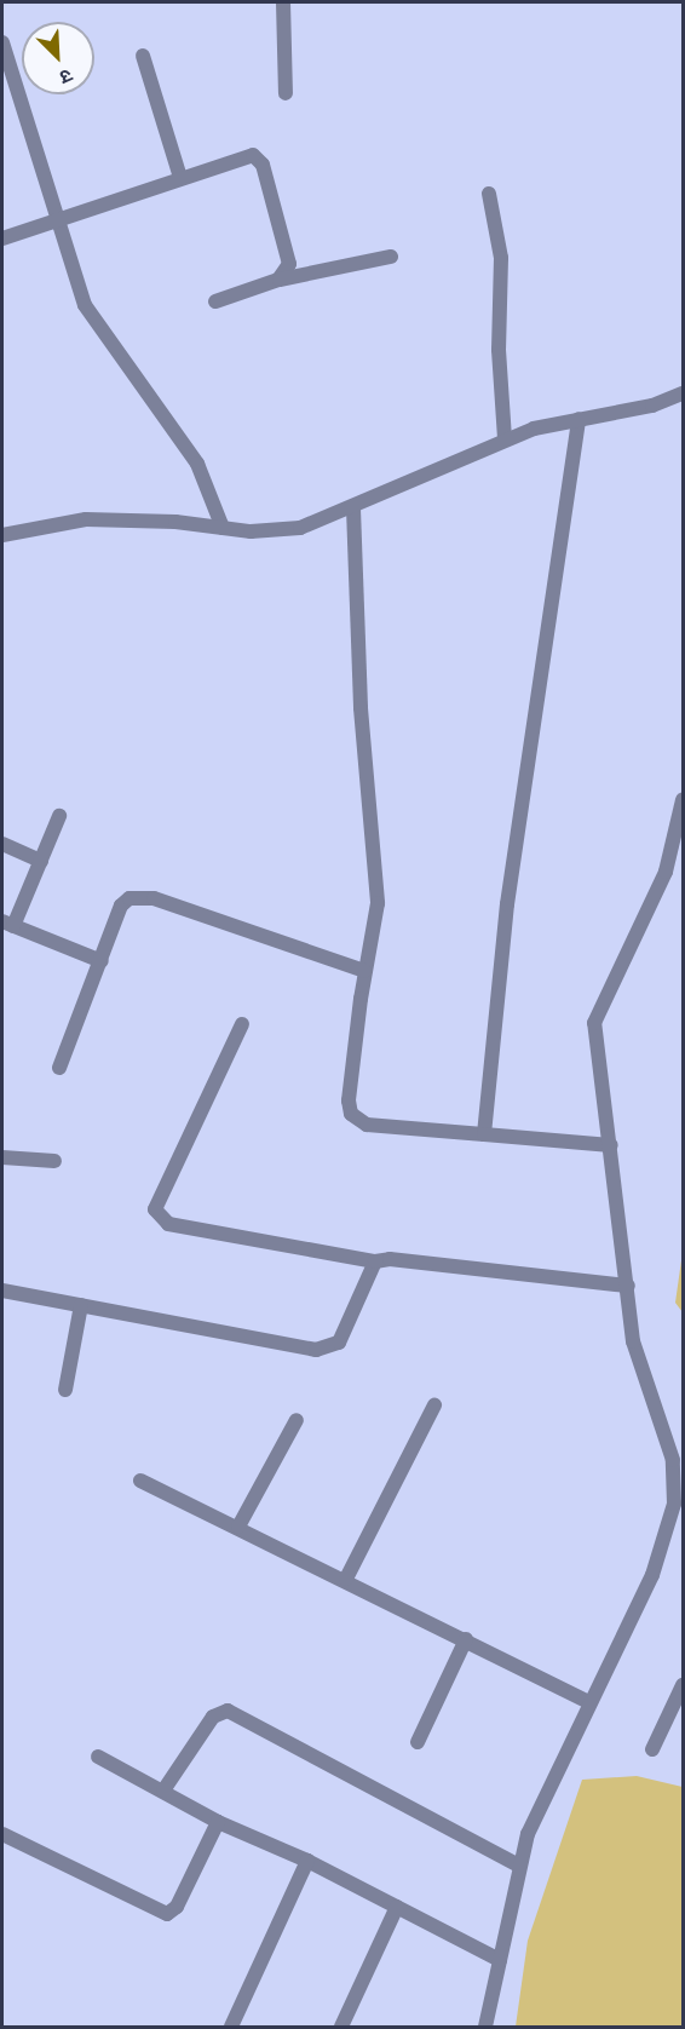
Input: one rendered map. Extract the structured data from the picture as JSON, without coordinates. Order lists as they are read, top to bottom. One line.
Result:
{"north":"bottom right"}
